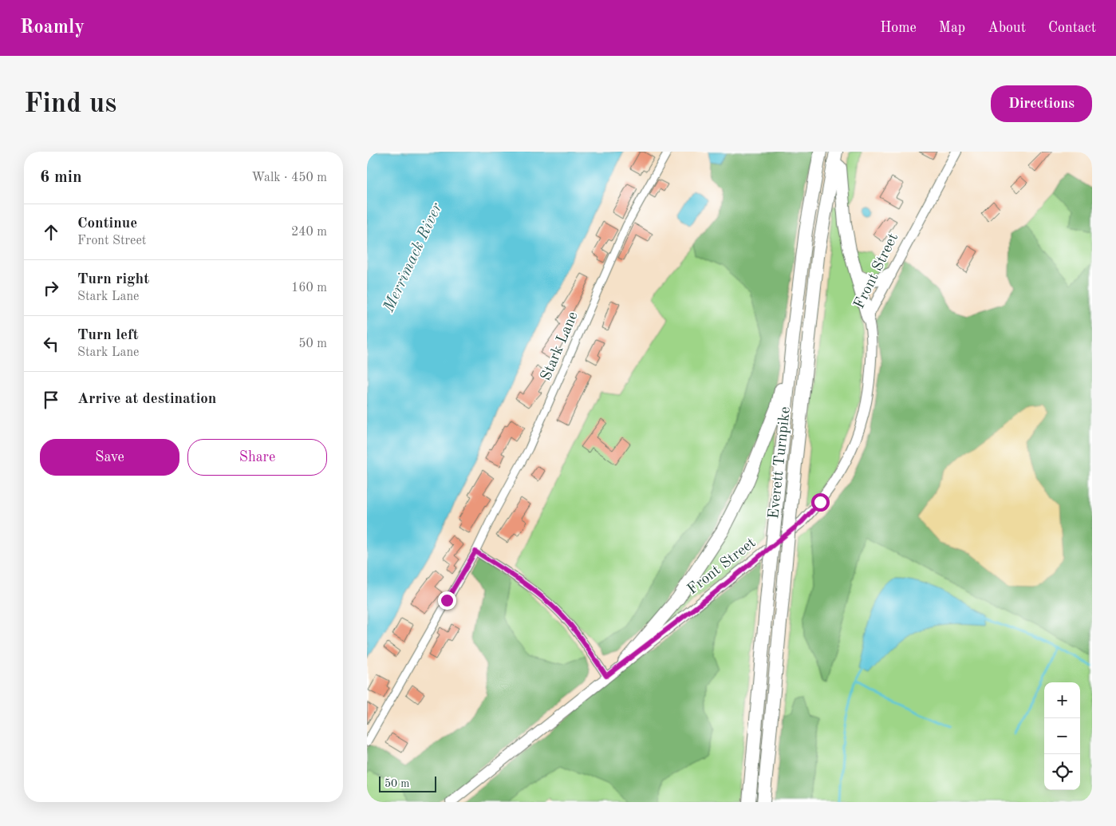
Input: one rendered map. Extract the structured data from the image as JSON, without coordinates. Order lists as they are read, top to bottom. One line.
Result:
{"streets":{"highway":["Everett Turnpike"],"main road":["Front Street"],"street":["Stark Lane"]},"water":["Merrimack River"],"scale_bar":"50 m","page":{"header":"Roamly","nav":["Home","Map","About","Contact"],"buttons":["Directions",["Save","Share"]],"title":"Find us","heading":["6 min","Walk · 450 m"],"list":[["Continue","Front Street","240 m"],["Turn right","Stark Lane","160 m"],["Turn left","Stark Lane","50 m"],"Arrive at destination"],"map_buttons":["+","−"],"scale":"50 m"}}
